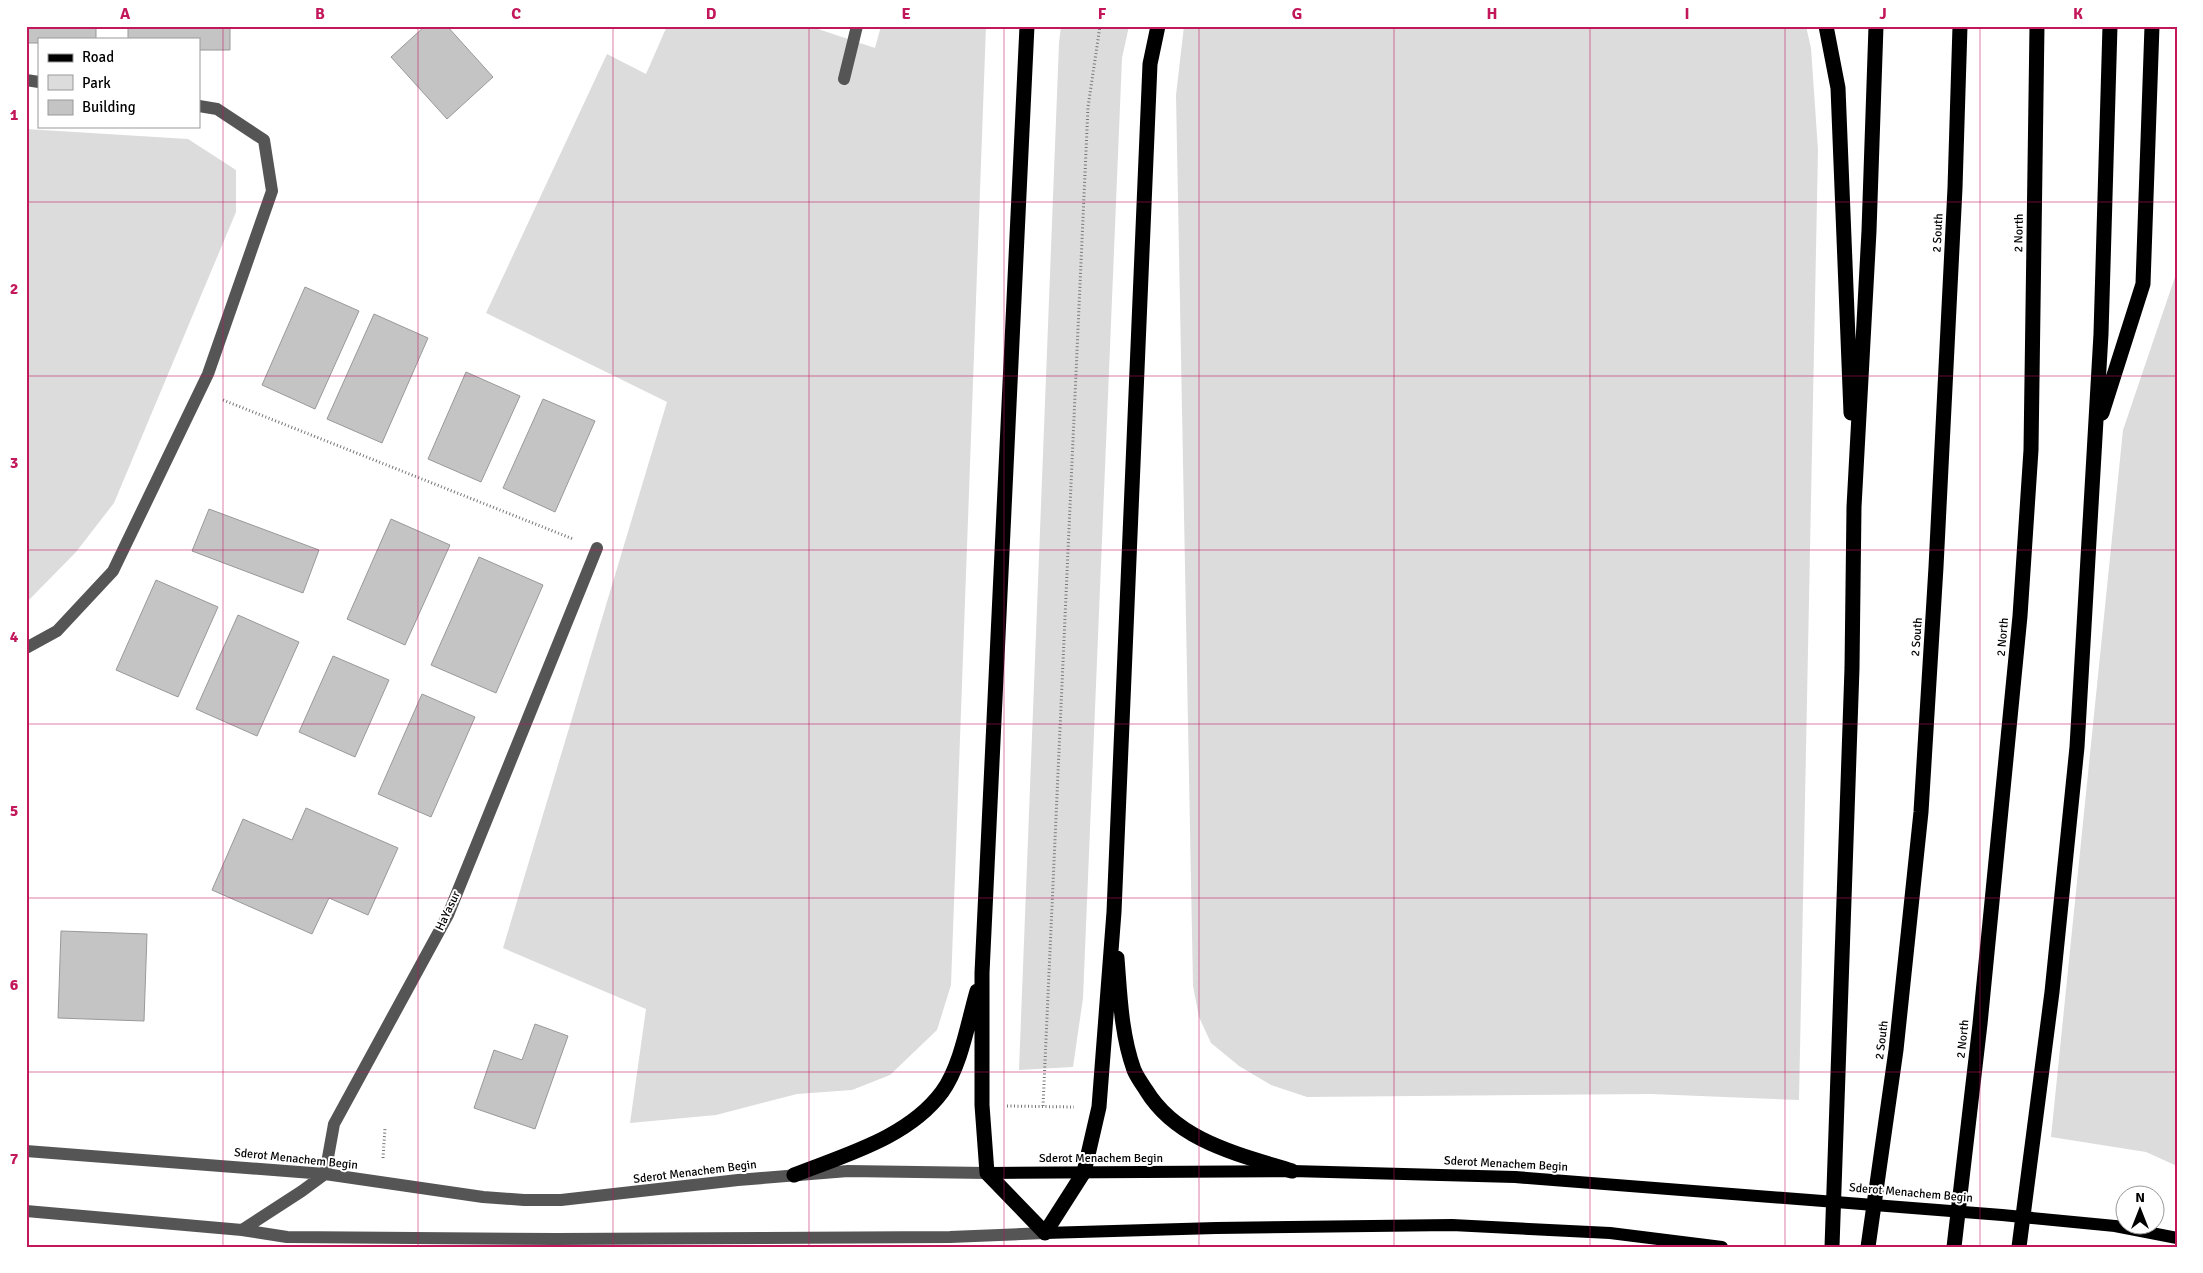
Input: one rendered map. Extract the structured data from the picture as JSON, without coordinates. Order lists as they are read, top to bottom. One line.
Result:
{"streets":{"highway":["2 South","2 North"],"main road":["Sderot Menachem Begin"],"street":["HaYasur"]},"crossings":[["HaYasur","Sderot Menachem Begin"]],"legend":["Road","Park","Building"],"north":"top","grid":{"columns":["A","B","C","D","E","F","G","H","I","J","K"],"rows":["1","2","3","4","5","6","7"]}}
